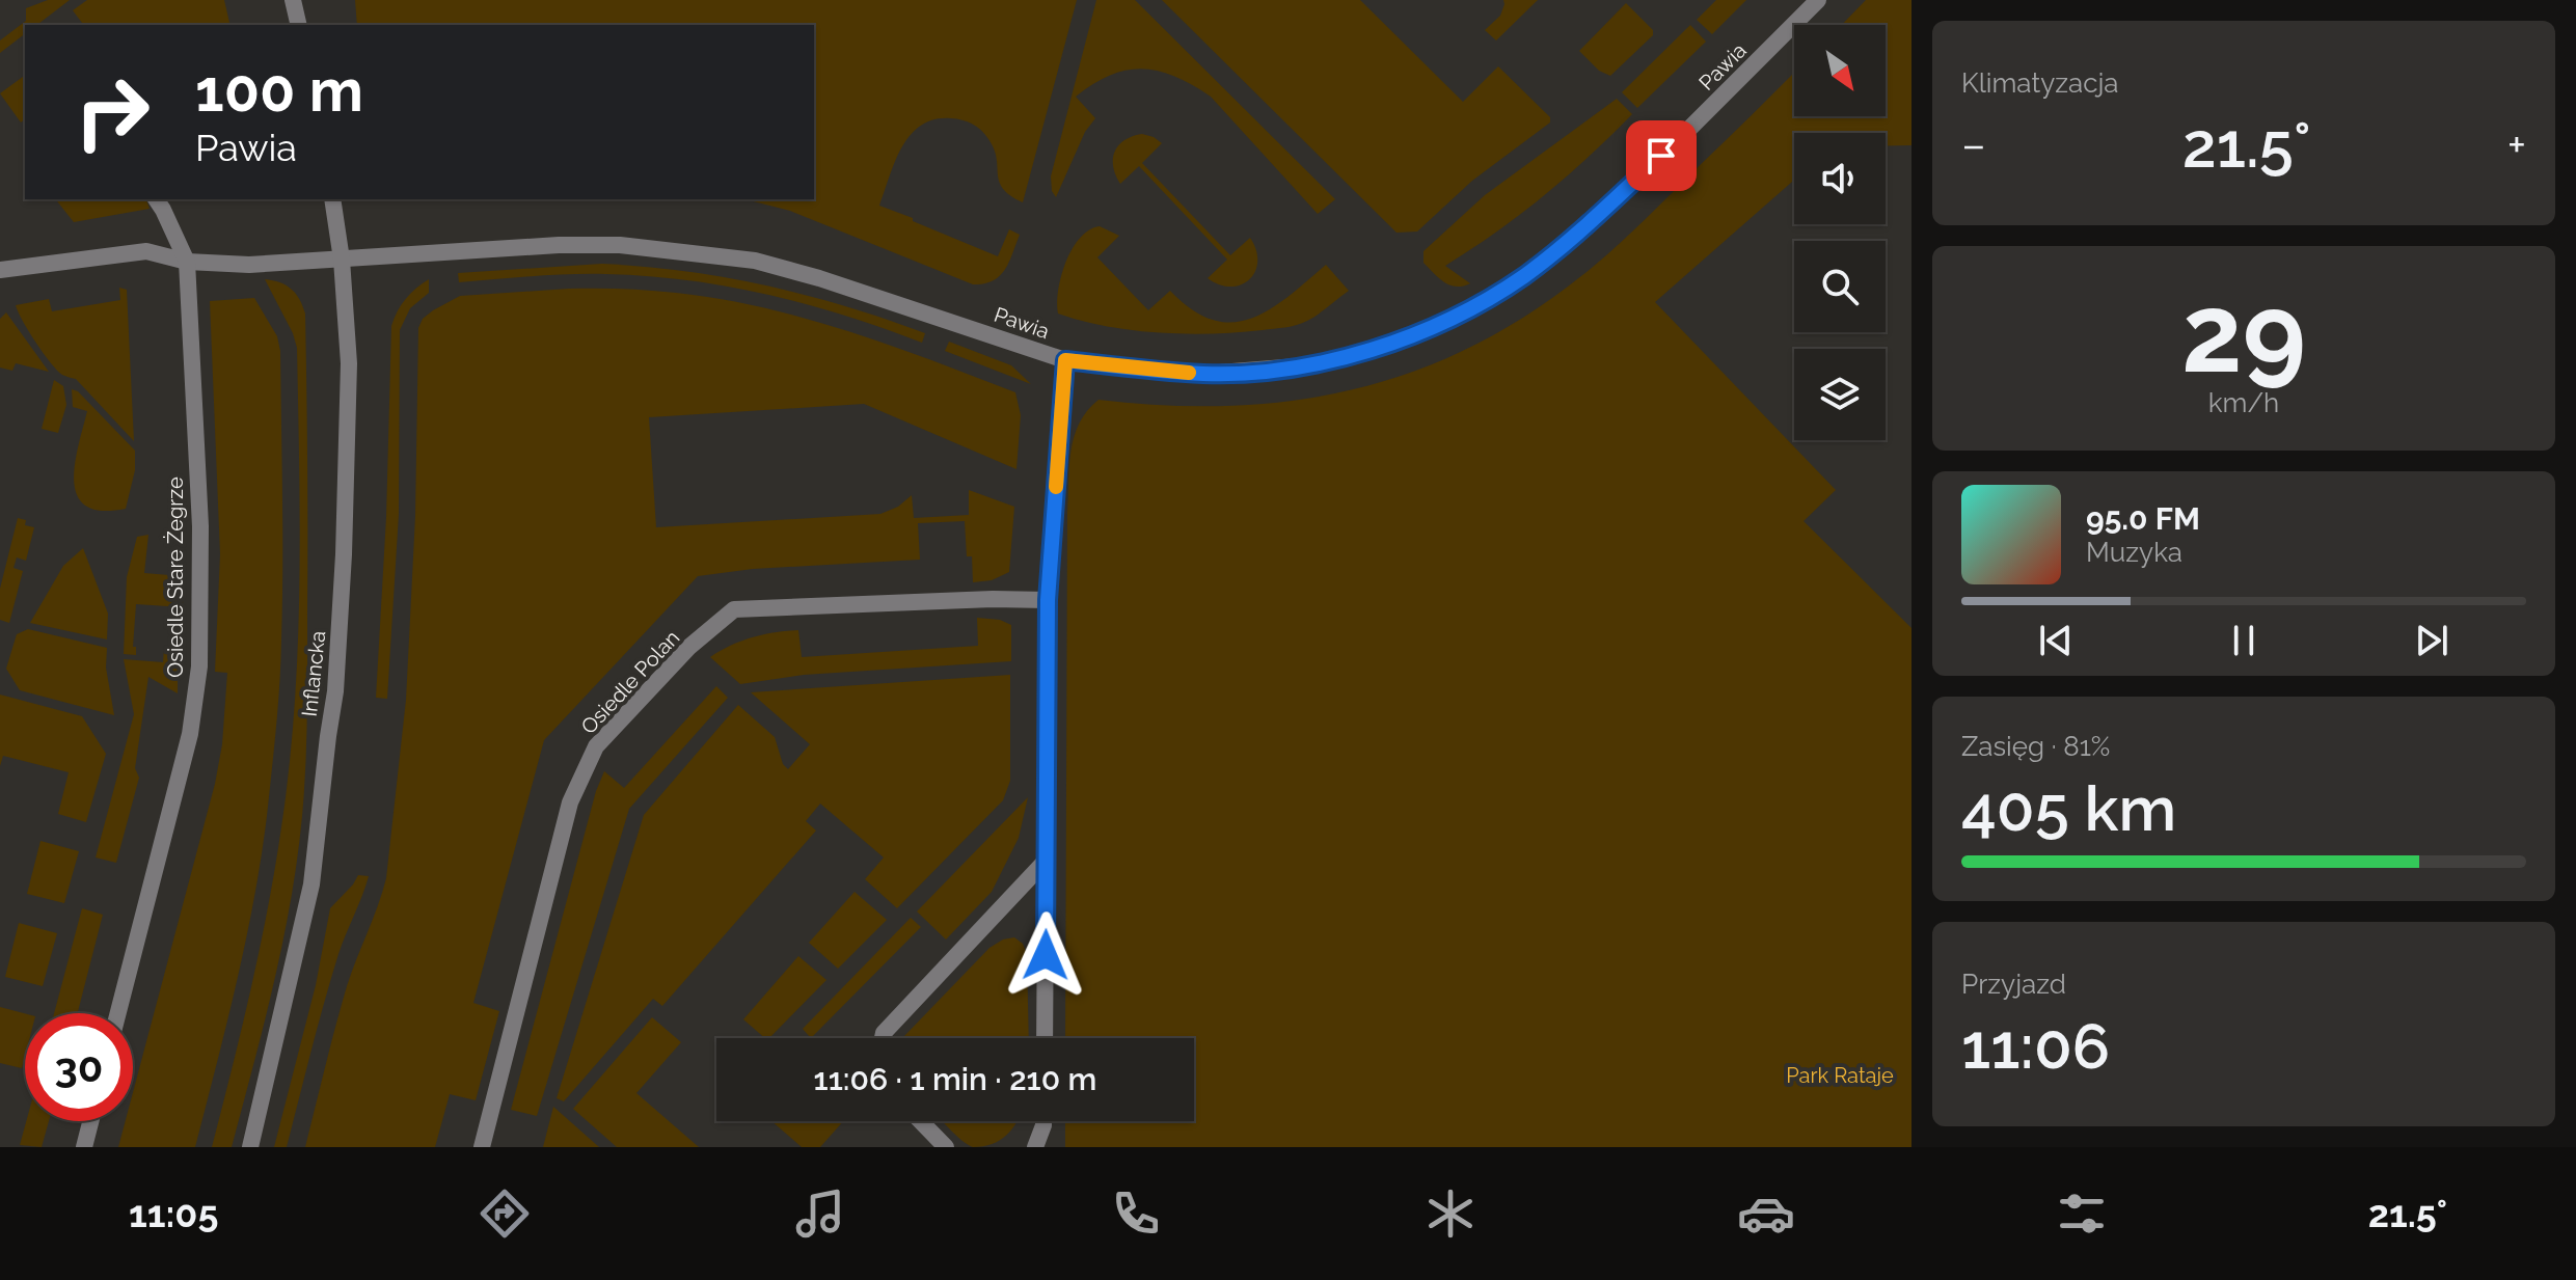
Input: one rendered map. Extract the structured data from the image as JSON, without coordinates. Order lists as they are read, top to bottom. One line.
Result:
{"streets":{"street":["Pawia","Osiedle Stare Żegrze","Inflancka","Osiedle Polan"]},"crossings":[["Pawia","Inflancka"]],"parks":["Park Rataje"],"north":"bottom right","page":{"tile":["Klimatyzacja",["29","km/h"],["Zasięg · 81%","405 km"],["Przyjazd","11:06"]],"turn":["100 m","Pawia"],"heat":["−","21.5°","+"],"song":["95.0 FM","Muzyka"],"limit":"30","trip":"11:06 · 1 min · 210 m","tabs":["11:05","21.5°"]}}
